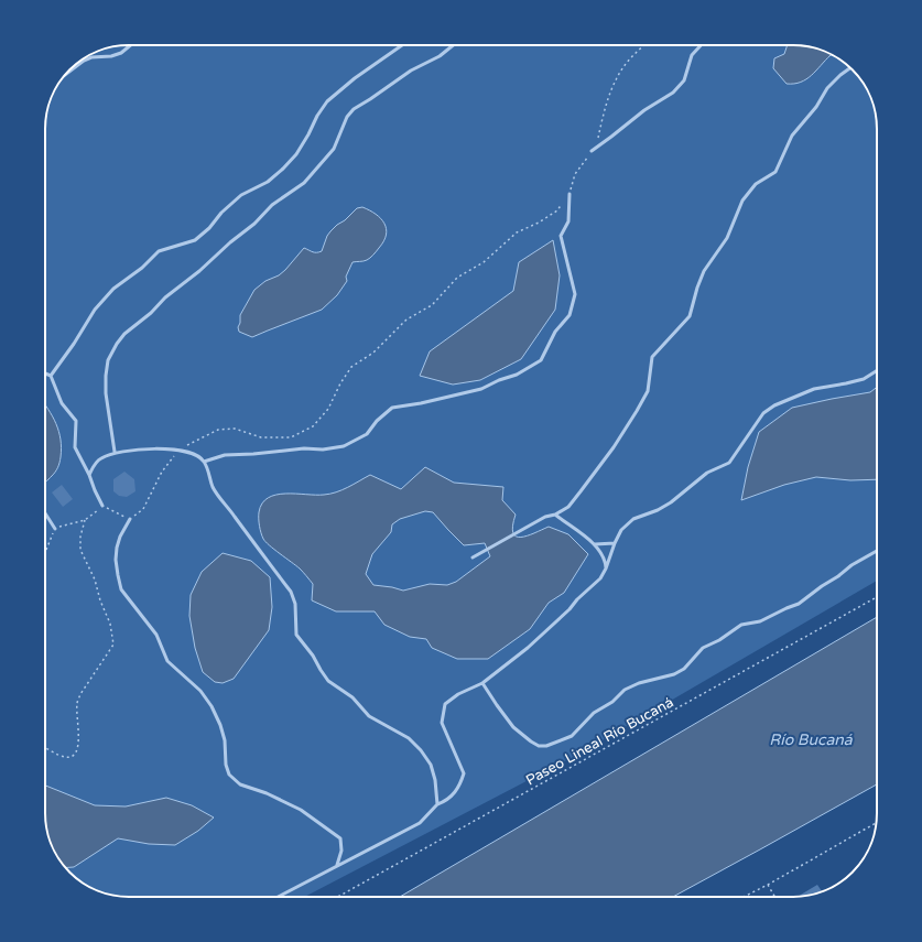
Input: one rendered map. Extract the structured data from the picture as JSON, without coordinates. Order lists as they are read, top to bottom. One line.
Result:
{"streets":{"path":["Paseo Lineal Río Bucaná"]},"water":["Río Bucaná"]}
